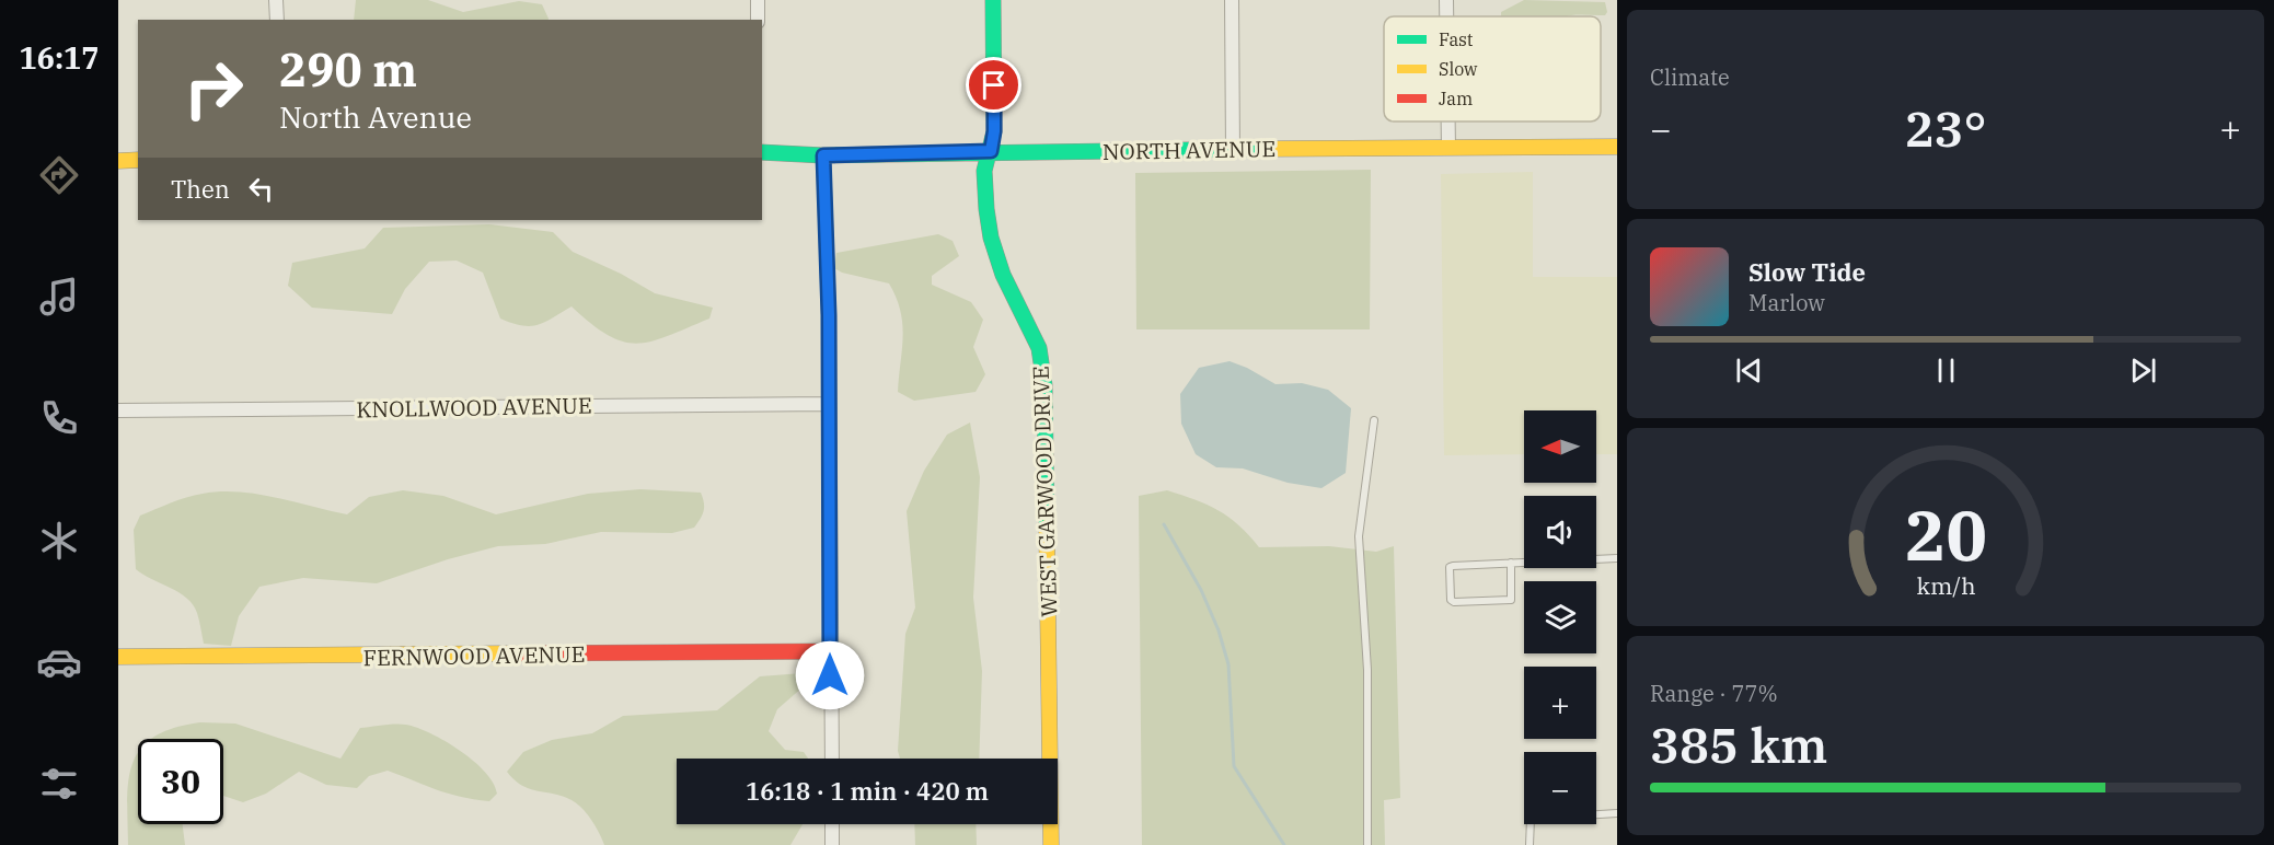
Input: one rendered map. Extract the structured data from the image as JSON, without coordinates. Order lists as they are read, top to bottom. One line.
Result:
{"streets":{"street":["NORTH AVENUE","KNOLLWOOD AVENUE","WEST GARWOOD DRIVE","FERNWOOD AVENUE"]},"crossings":[["NORTH AVENUE","WEST GARWOOD DRIVE"]],"legend":["Fast","Slow","Jam"],"north":"left","page":{"tabs":"16:17","tile":["Climate",["Range · 77%","385 km"]],"turn":["290 m","North Avenue"],"heat":["−","23°","+"],"then":"Then","song":["Slow Tide","Marlow"],"map_buttons":["+","−"],"limit":"30","trip":"16:18 · 1 min · 420 m","gauge":["20","km/h"]}}
